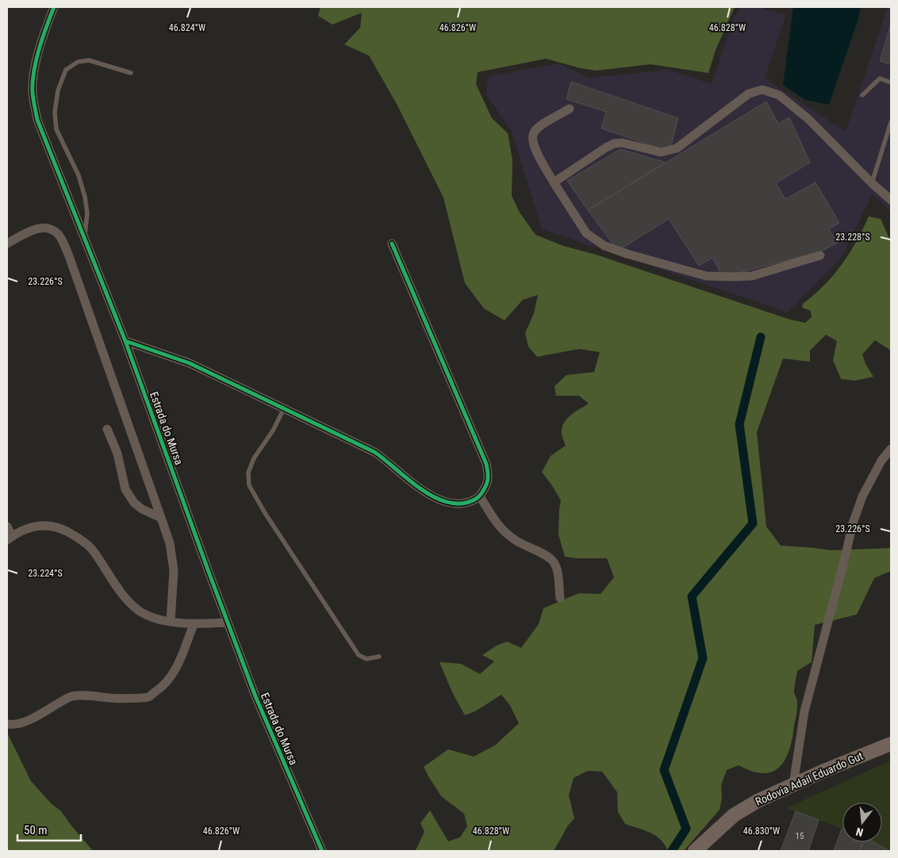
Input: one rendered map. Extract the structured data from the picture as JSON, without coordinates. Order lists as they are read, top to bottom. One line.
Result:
{"streets":{"main road":["Rodovia Adail Eduardo Gut"],"street":["Estrada do Mursa"]},"house_numbers":["15"],"scale_bar":"50 m","north":"bottom","coordinates":["46.824°W","46.826°W","46.828°W","23.228°S","23.226°S","23.224°S","46.830°W"]}
